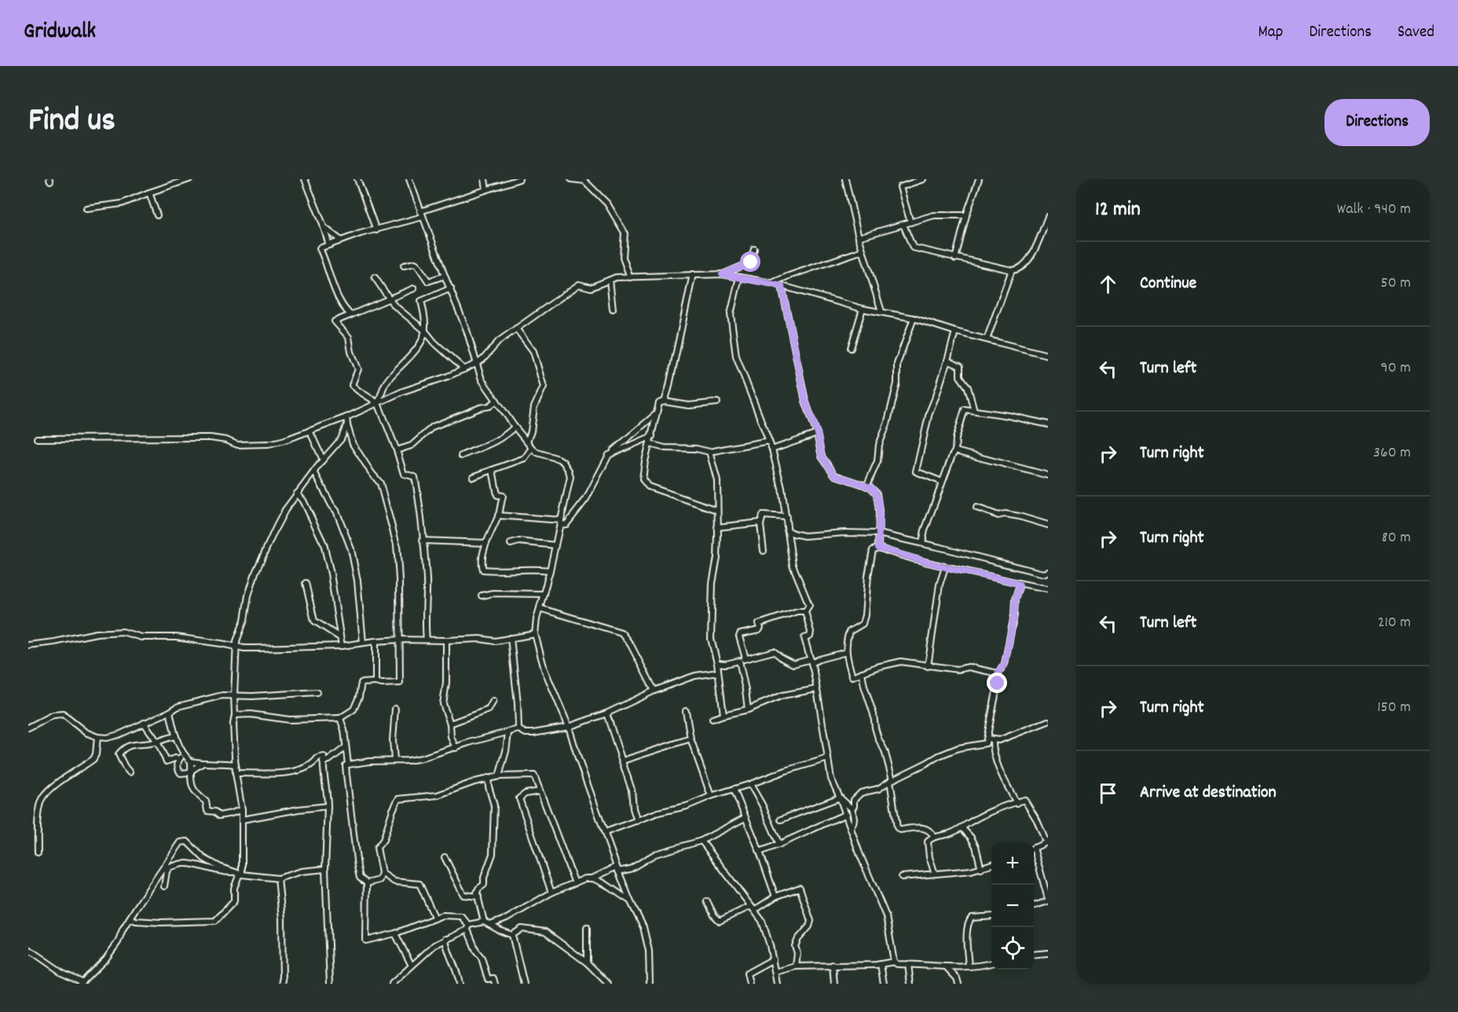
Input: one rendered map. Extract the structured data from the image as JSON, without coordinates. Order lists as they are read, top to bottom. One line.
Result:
{"page":{"header":"Gridwalk","nav":["Map","Directions","Saved"],"title":"Find us","buttons":"Directions","heading":["12 min","Walk · 940 m"],"list":[["Continue","50 m"],["Turn left","90 m"],["Turn right","360 m"],["Turn right","80 m"],["Turn left","210 m"],["Turn right","150 m"],"Arrive at destination"],"map_buttons":["+","−"]}}
